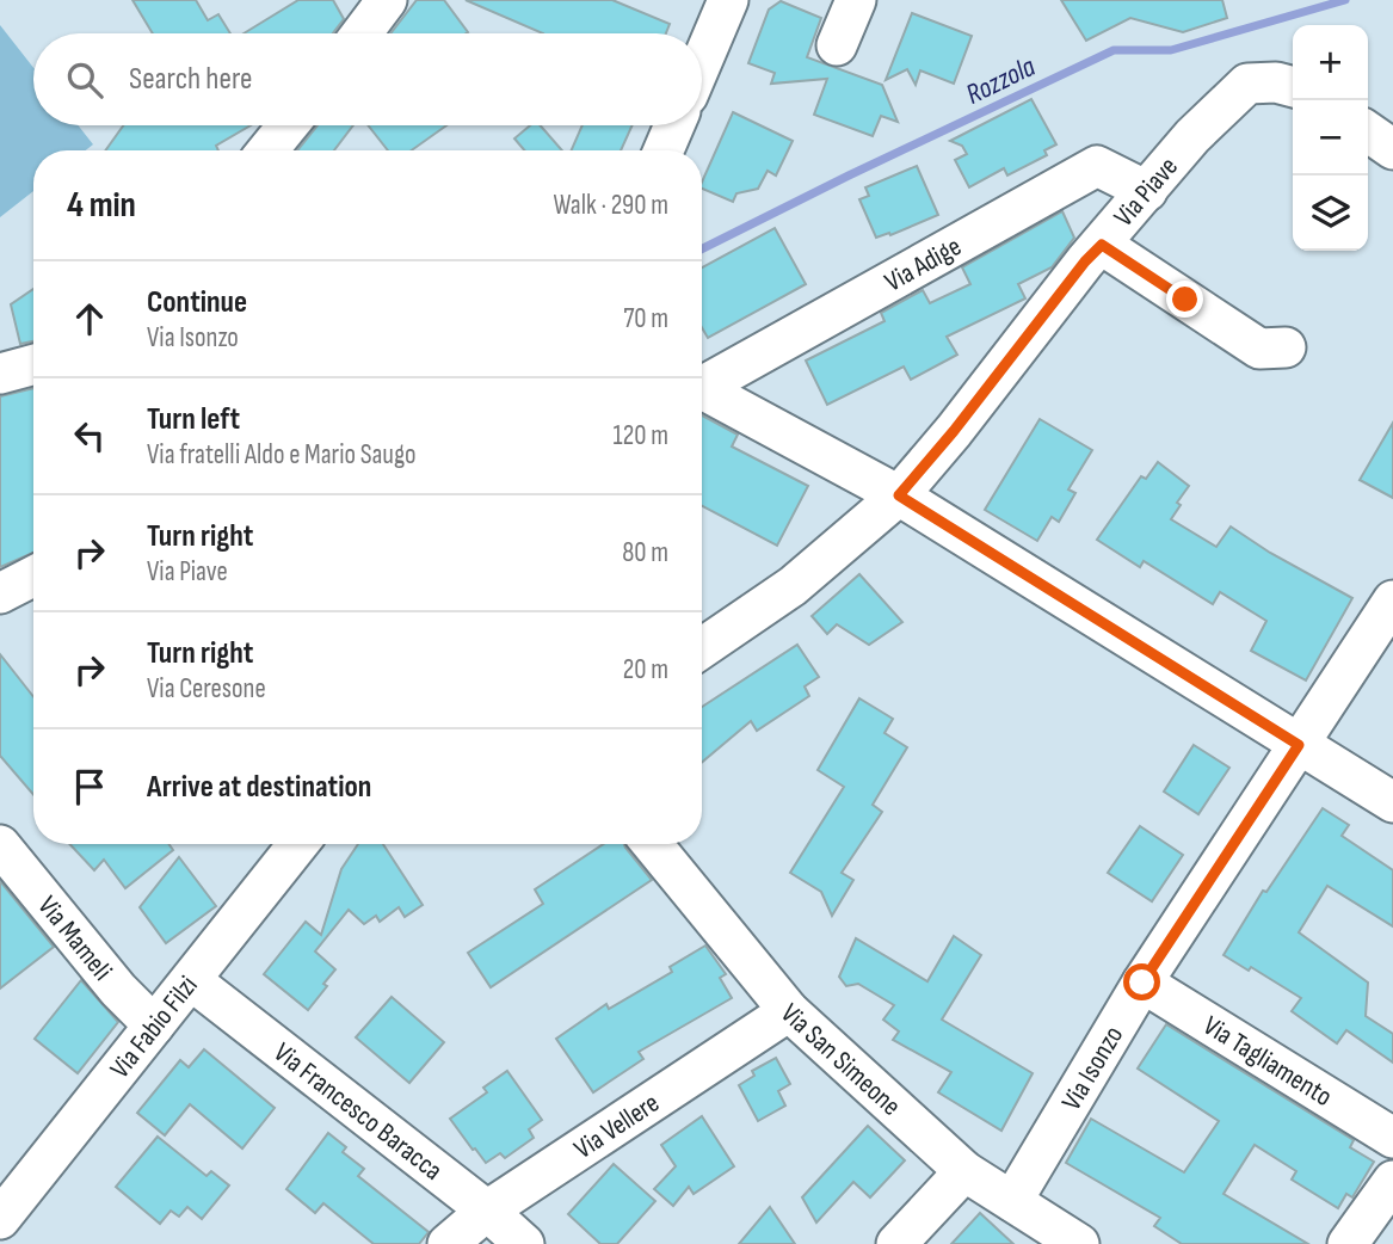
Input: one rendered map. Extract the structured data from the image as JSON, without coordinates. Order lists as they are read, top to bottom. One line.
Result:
{"streets":{"street":["Via Piave","Via Adige","Via Mameli","Via Fabio Filzi","Via San Simeone","Via Tagliamento","Via Isonzo","Via Francesco Baracca","Via Vellere"]},"crossings":[["Via Piave","Via Adige"],["Via Mameli","Via Fabio Filzi"],["Via Fabio Filzi","Via Francesco Baracca"],["Via San Simeone","Via Isonzo"],["Via San Simeone","Via Vellere"],["Via Tagliamento","Via Isonzo"],["Via Francesco Baracca","Via Vellere"]],"water":["Rozzola"],"page":{"map_buttons":["+","−"],"search":"Search here","heading":["4 min","Walk · 290 m"],"list":[["Continue","Via Isonzo","70 m"],["Turn left","Via fratelli Aldo e Mario Saugo","120 m"],["Turn right","Via Piave","80 m"],["Turn right","Via Ceresone","20 m"],"Arrive at destination"]}}
